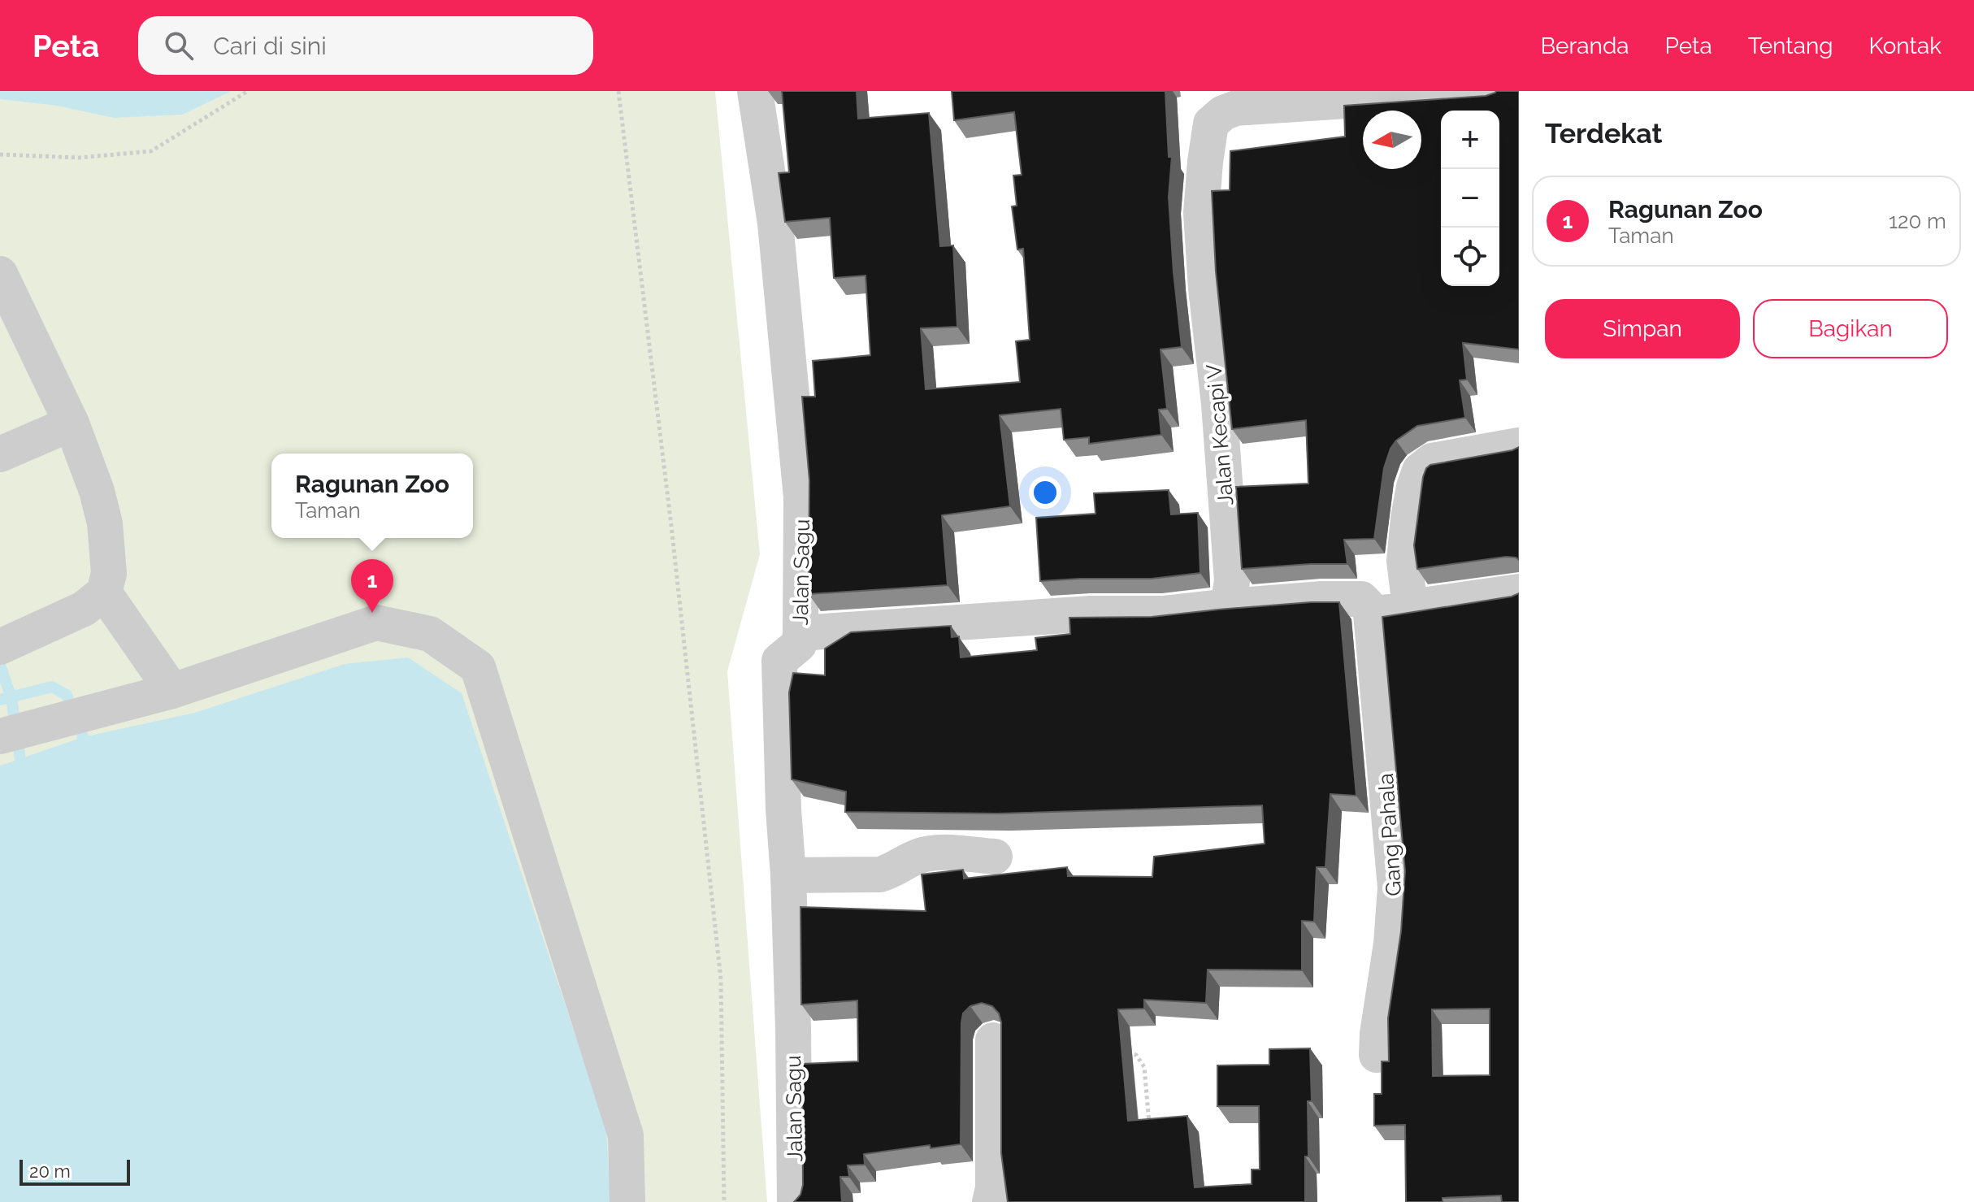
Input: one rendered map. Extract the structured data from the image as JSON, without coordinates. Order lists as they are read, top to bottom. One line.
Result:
{"streets":{"street":["Jalan Kecapi V","Jalan Sagu","Gang Pahala"]},"scale_bar":"20 m","north":"left","page":{"header":"Peta","search":"Cari di sini","nav":["Beranda","Peta","Tentang","Kontak"],"heading":"Terdekat","map_buttons":["+","−"],"list":[{"mark":"1","name":"Ragunan Zoo","note":"Taman","value":"120 m"}],"buttons":["Simpan","Bagikan"],"popup":["Ragunan Zoo","Taman"],"pins":"1","scale":"20 m"}}
